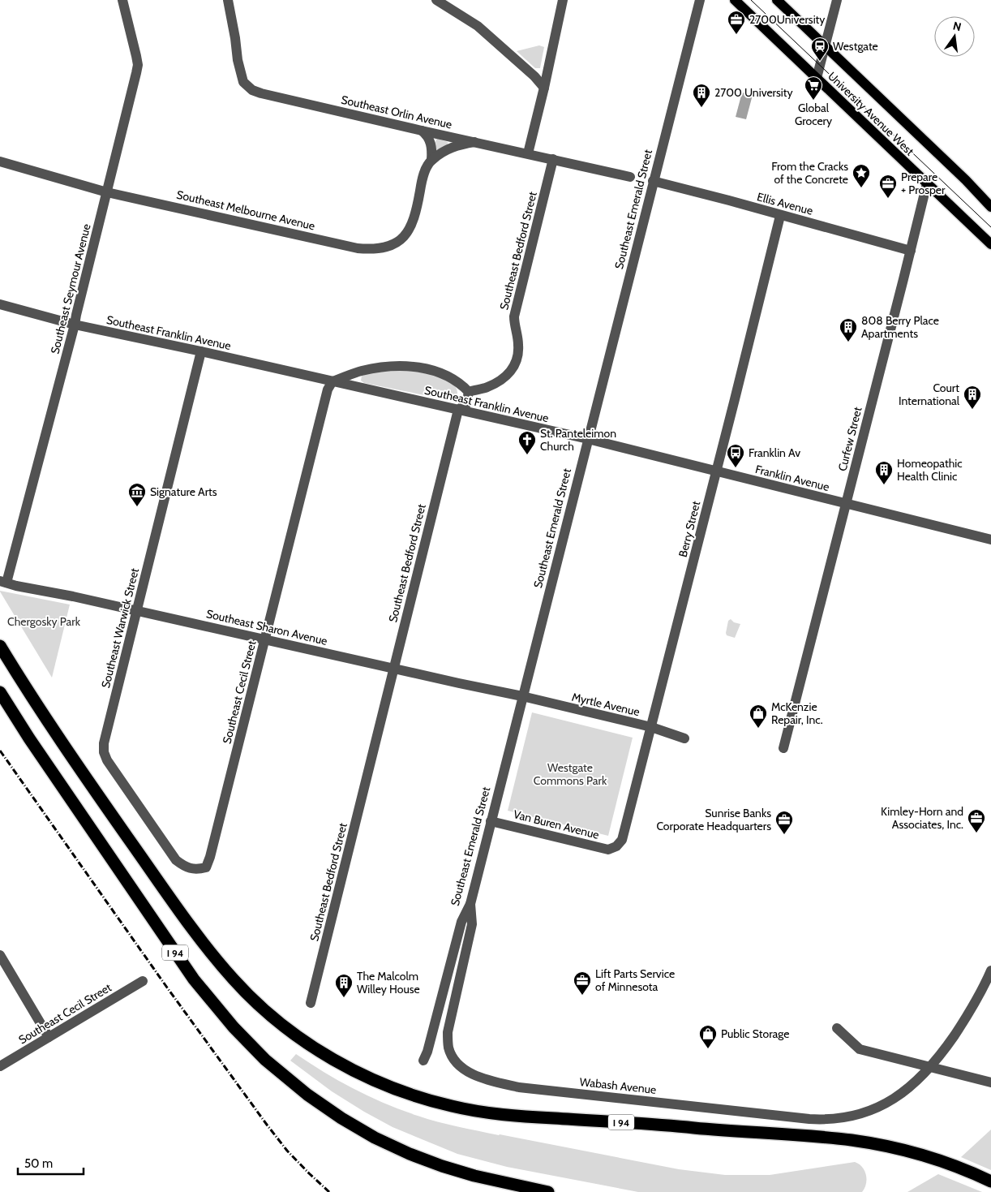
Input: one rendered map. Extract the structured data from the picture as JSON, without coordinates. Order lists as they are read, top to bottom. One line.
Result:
{"streets":{"highway":["I 94"],"main road":["University Avenue West"],"street":["Southeast Orlin Avenue","Ellis Avenue","Southeast Emerald Street","Southeast Melbourne Avenue","Southeast Bedford Street","Southeast Seymour Avenue","Southeast Franklin Avenue","Curfew Street","Franklin Avenue","Berry Street","Southeast Sharon Avenue","Southeast Warwick Street","Southeast Cecil Street","Myrtle Avenue","Van Buren Avenue","Wabash Avenue"]},"crossings":[["Southeast Orlin Avenue","Southeast Melbourne Avenue"],["Southeast Orlin Avenue","Southeast Bedford Street"],["University Avenue West","Curfew Street"],["Ellis Avenue","Southeast Emerald Street"],["Ellis Avenue","Curfew Street"],["Ellis Avenue","Berry Street"],["Southeast Emerald Street","Southeast Franklin Avenue"],["Southeast Emerald Street","Franklin Avenue"],["Southeast Emerald Street","Southeast Sharon Avenue"],["Southeast Emerald Street","Myrtle Avenue"],["Southeast Emerald Street","Van Buren Avenue"],["Southeast Emerald Street","Wabash Avenue"],["Southeast Melbourne Avenue","Southeast Seymour Avenue"],["Southeast Bedford Street","Southeast Franklin Avenue"],["Southeast Bedford Street","Southeast Sharon Avenue"],["Southeast Seymour Avenue","Southeast Franklin Avenue"],["Southeast Seymour Avenue","Southeast Sharon Avenue"],["Southeast Franklin Avenue","Franklin Avenue"],["Southeast Franklin Avenue","Southeast Warwick Street"],["Southeast Franklin Avenue","Southeast Cecil Street"],["Curfew Street","Franklin Avenue"],["Franklin Avenue","Berry Street"],["Berry Street","Myrtle Avenue"],["Berry Street","Van Buren Avenue"],["Southeast Sharon Avenue","Southeast Warwick Street"],["Southeast Sharon Avenue","Southeast Cecil Street"],["Southeast Sharon Avenue","Myrtle Avenue"],["Southeast Warwick Street","Southeast Cecil Street"]],"parks":["Chergosky Park","Westgate Commons Park"],"places":{"office":["2700University","Prepare + Prosper","Kimley-Horn and Associates, Inc.","Sunrise Banks Corporate Headquarters","Lift Parts Service of Minnesota"],"station":["Westgate"],"supermarket":["Global Grocery"],"building":["2700 University","808 Berry Place Apartments","Court International","Homeopathic Health Clinic","The Malcolm Willey House"],"place":["From the Cracks of the Concrete"],"church":["St. Panteleimon Church"],"bus stop":["Franklin Av"],"museum":["Signature Arts"],"shop":["McKenzie Repair, Inc.","Public Storage"]},"scale_bar":"50 m","north":"top"}
